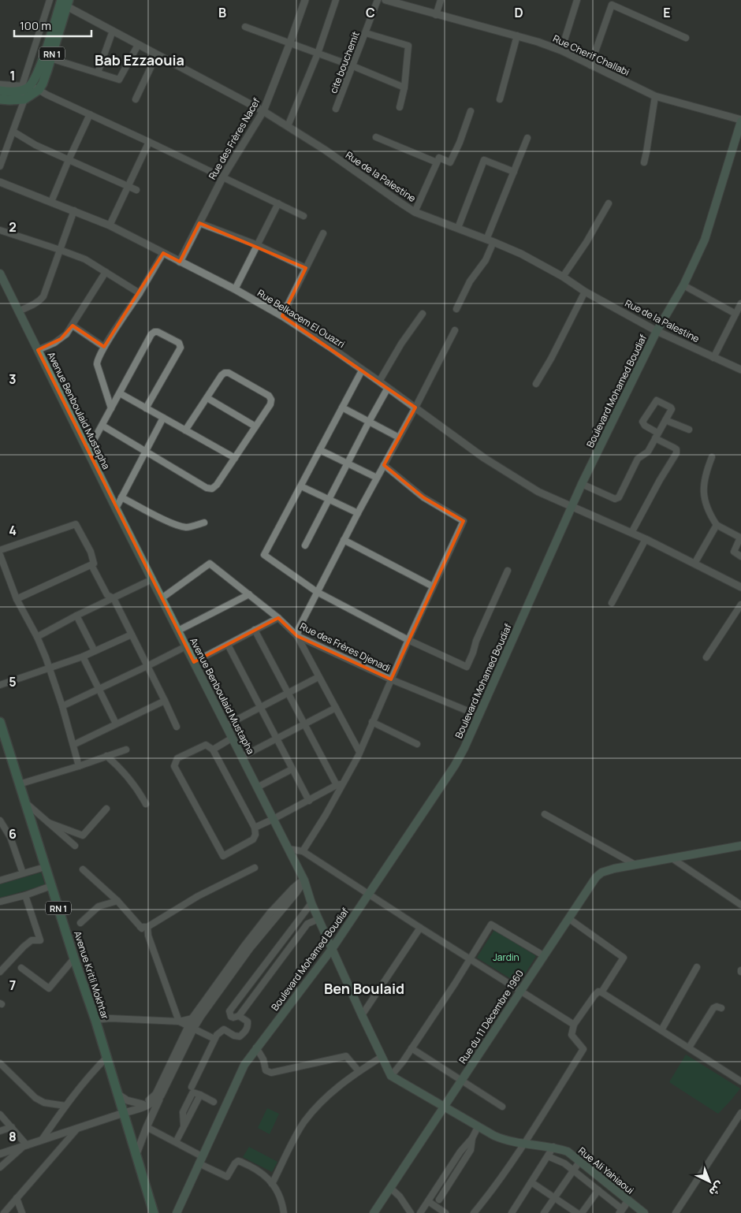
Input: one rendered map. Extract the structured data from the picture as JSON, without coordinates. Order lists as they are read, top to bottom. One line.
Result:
{"streets":{"main road":["RN 1","Boulevard Mohamed Boudiaf","Avenue Benboulaid Mustapha","Avenue Kritli Mokhtar","Rue du 11 Décembre 1960","Rue Ali Yahiaoui"],"street":["Rue Cherif Challabi","cite bouchemit","Rue des Frères Nacef","Rue de la Palestine","Rue Belkacem El Ouazri","Rue des Frères Djenadi"]},"crossings":[["RN 1","Rue de la Palestine"],["Rue Cherif Challabi","Boulevard Mohamed Boudiaf"],["Rue des Frères Nacef","Rue de la Palestine"],["Rue des Frères Nacef","Rue Belkacem El Ouazri"],["Rue de la Palestine","Boulevard Mohamed Boudiaf"],["Rue Belkacem El Ouazri","Boulevard Mohamed Boudiaf"],["Boulevard Mohamed Boudiaf","Avenue Benboulaid Mustapha"],["Boulevard Mohamed Boudiaf","Rue des Frères Djenadi"],["Avenue Benboulaid Mustapha","Rue des Frères Djenadi"],["Rue du 11 Décembre 1960","Rue Ali Yahiaoui"]],"districts":["Bab Ezzaouia","Ben Boulaid"],"parks":["Jardin"],"scale_bar":"100 m","north":"bottom right","grid":{"columns":["B","C","D","E"],"rows":["1","2","3","4","5","6","7","8"]}}
